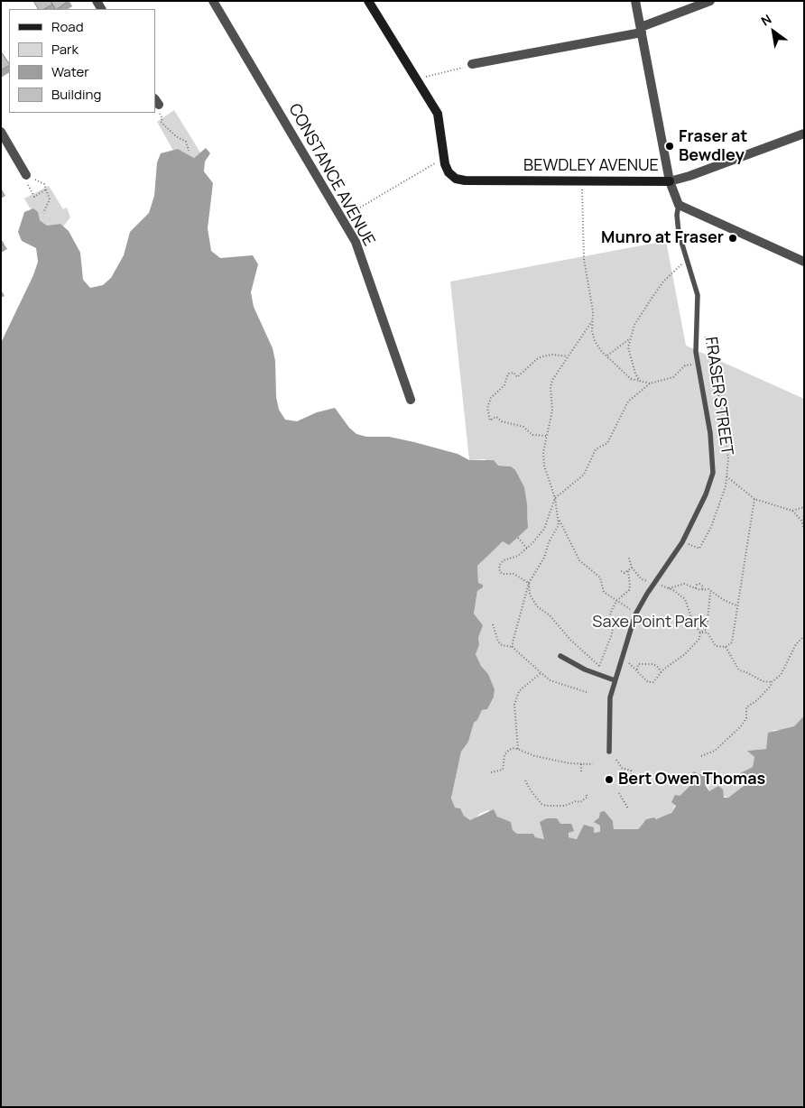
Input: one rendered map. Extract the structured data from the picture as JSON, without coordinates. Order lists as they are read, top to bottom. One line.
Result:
{"streets":{"street":["BEWDLEY AVENUE","CONSTANCE AVENUE","FRASER STREET"]},"crossings":[["BEWDLEY AVENUE","FRASER STREET"]],"parks":["Saxe Point Park"],"places":["Fraser at Bewdley","Munro at Fraser","Bert Owen Thomas"],"legend":["Road","Park","Water","Building"],"north":"top left"}
